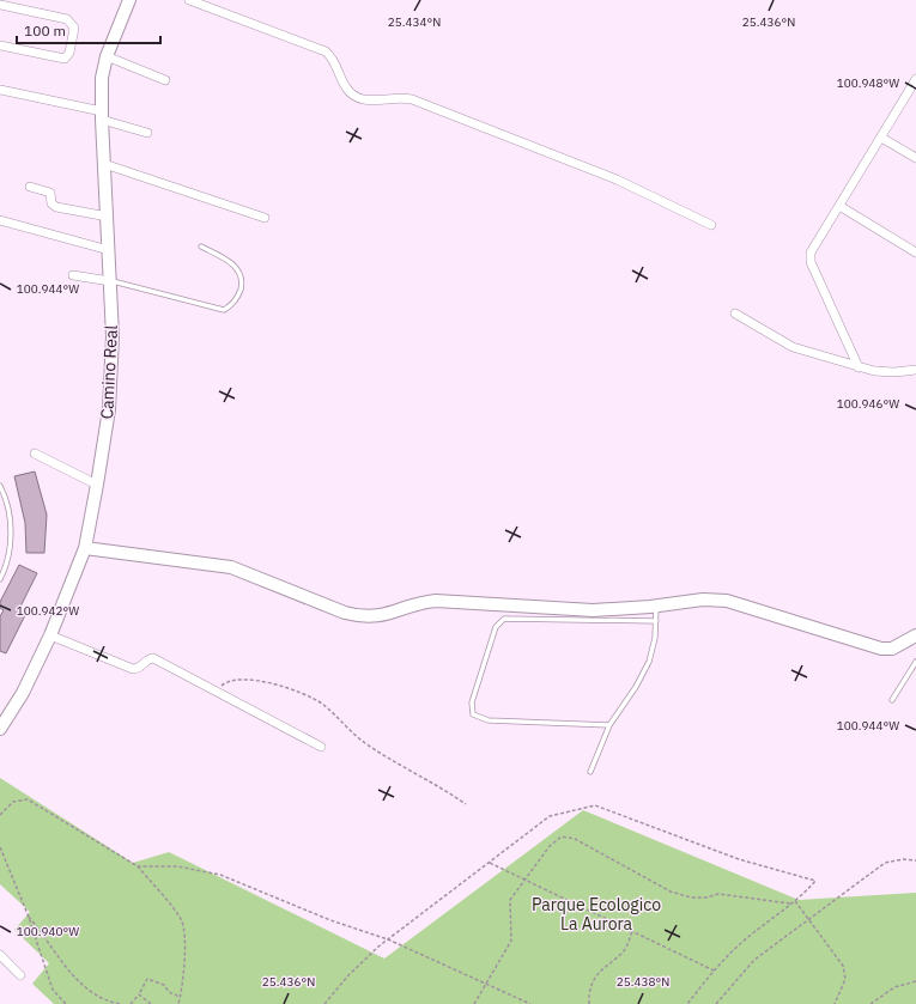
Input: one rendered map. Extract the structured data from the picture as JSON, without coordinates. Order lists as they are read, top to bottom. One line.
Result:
{"streets":{"street":["Camino Real"]},"parks":["Parque Ecologico La Aurora"],"scale_bar":"100 m","coordinates":["25.434°N","25.436°N","100.948°W","100.944°W","100.946°W","100.942°W","100.940°W","25.438°N"]}
